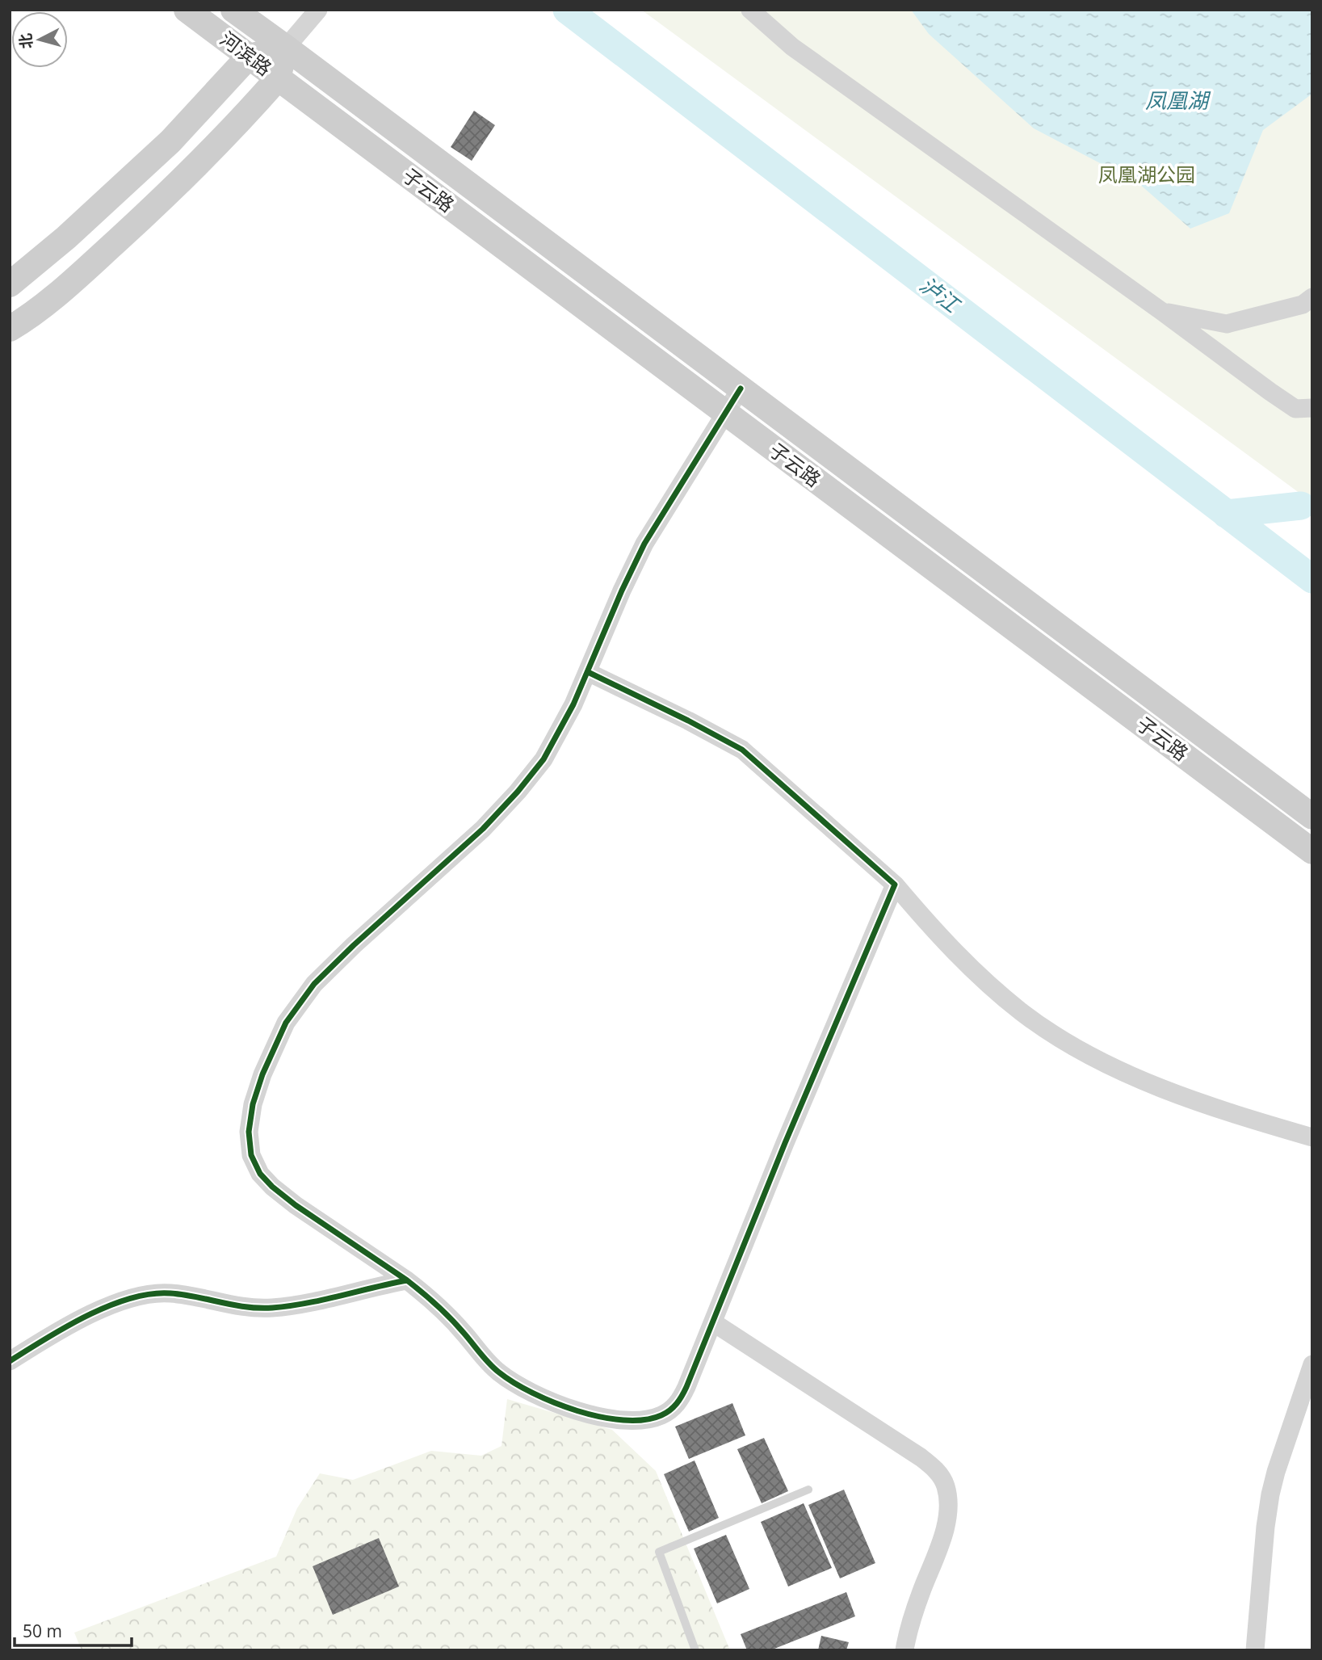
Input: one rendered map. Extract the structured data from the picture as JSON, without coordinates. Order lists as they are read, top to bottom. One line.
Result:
{"streets":{"main road":["河滨路","子云路"]},"crossings":[["河滨路","子云路"]],"water":["凤凰湖","泸江"],"parks":["凤凰湖公园"],"scale_bar":"50 m","north":"left"}
